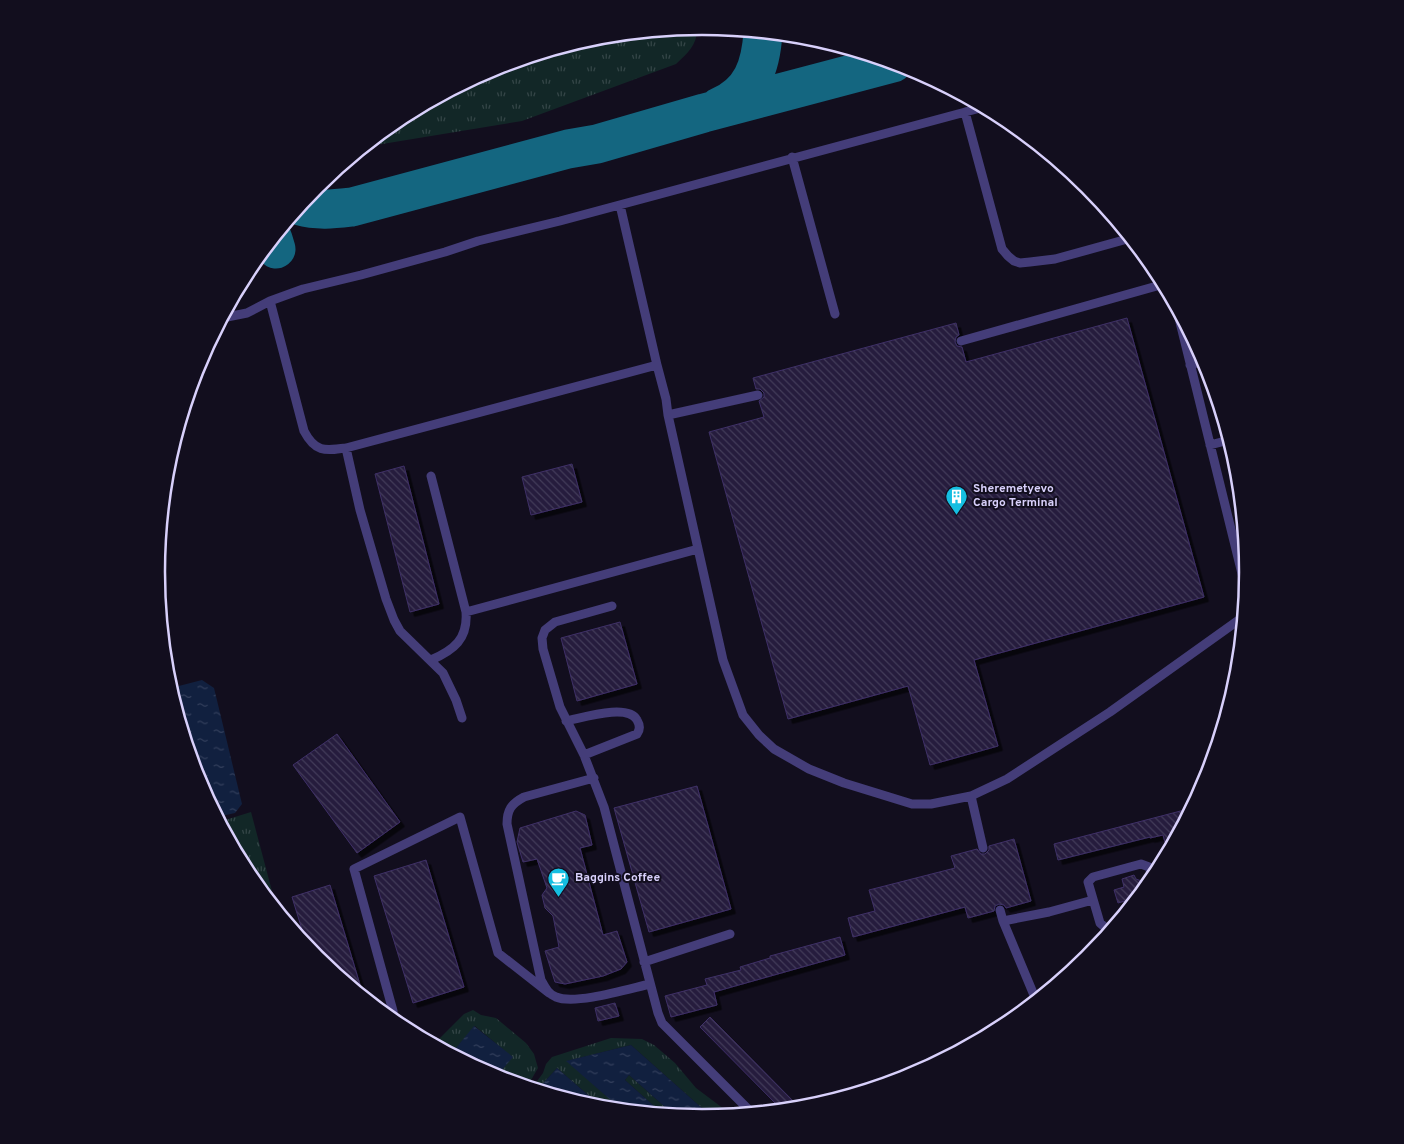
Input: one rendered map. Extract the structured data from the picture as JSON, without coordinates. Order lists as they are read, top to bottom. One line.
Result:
{"places":{"building":["Sheremetyevo Cargo Terminal"],"cafe":["Baggins Coffee"]}}
